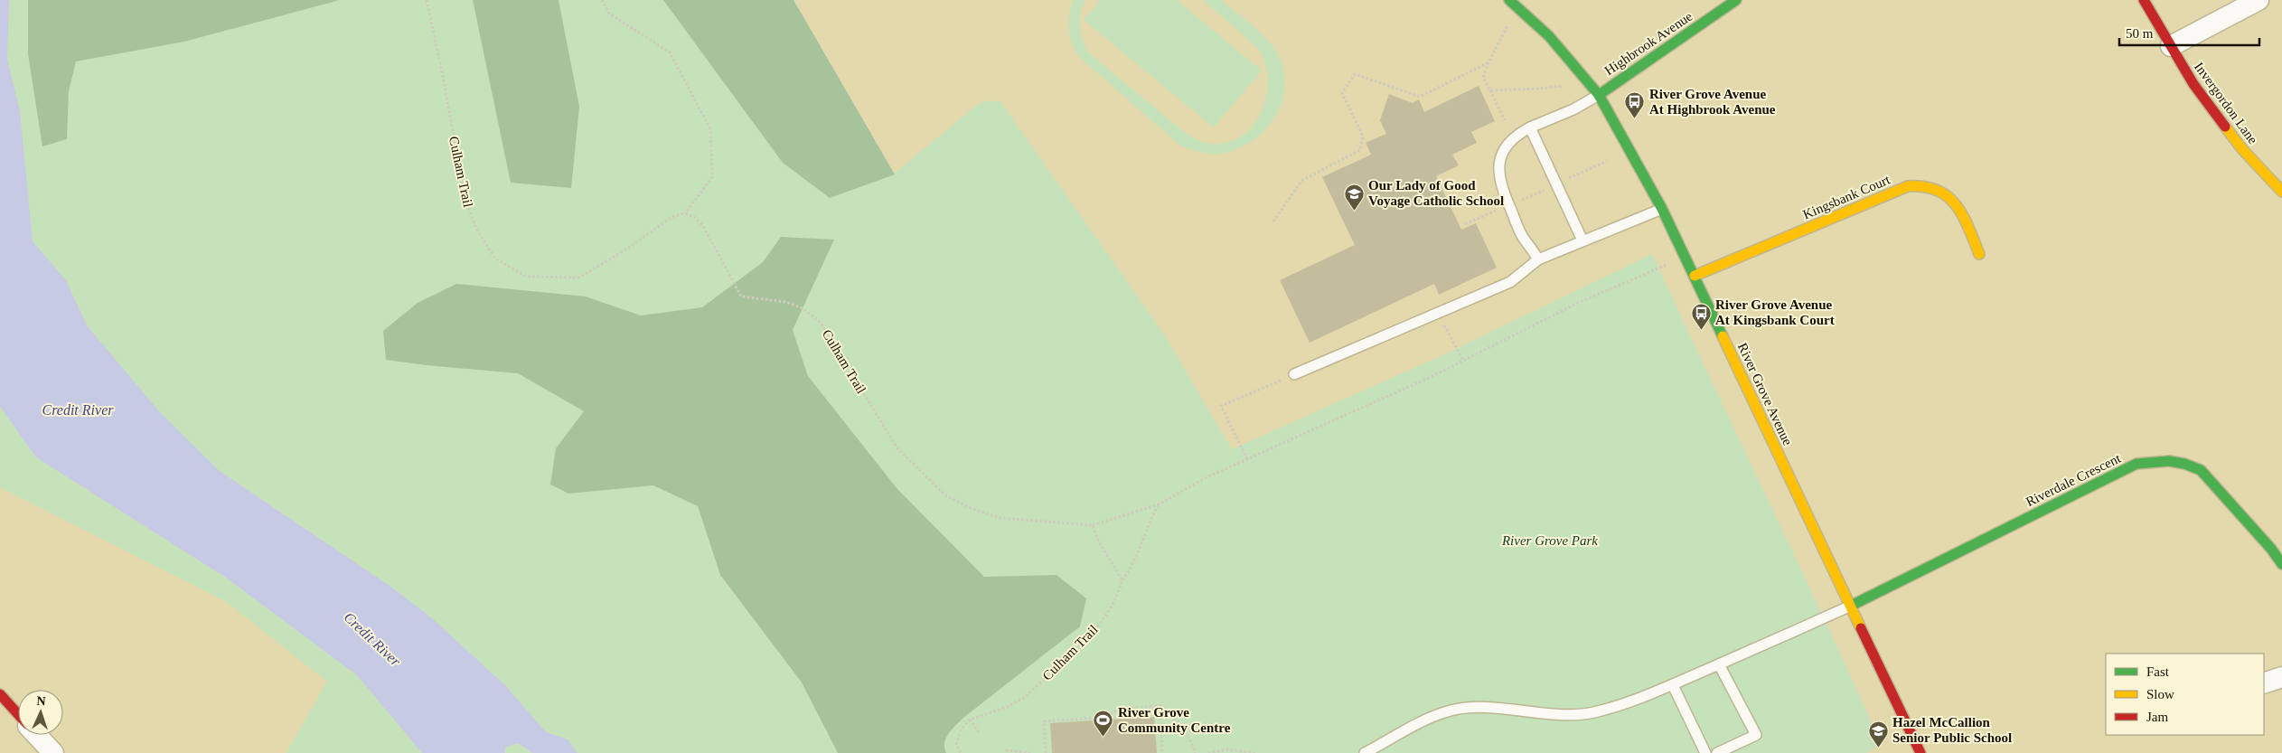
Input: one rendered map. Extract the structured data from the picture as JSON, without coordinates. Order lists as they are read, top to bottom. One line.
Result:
{"streets":{"street":["Highbrook Avenue","Invergordon Lane","Kingsbank Court","River Grove Avenue","Riverdale Crescent"],"path":["Culham Trail"]},"crossings":[["Highbrook Avenue","River Grove Avenue"],["Kingsbank Court","River Grove Avenue"],["River Grove Avenue","Riverdale Crescent"]],"water":["Credit River"],"parks":["River Grove Park"],"places":{"bus stop":["River Grove Avenue At Highbrook Avenue","River Grove Avenue At Kingsbank Court"],"school or university":["Our Lady of Good Voyage Catholic School","Hazel McCallion Senior Public School"],"sports":["River Grove Community Centre"]},"legend":["Fast","Slow","Jam"],"scale_bar":"50 m","north":"top"}
